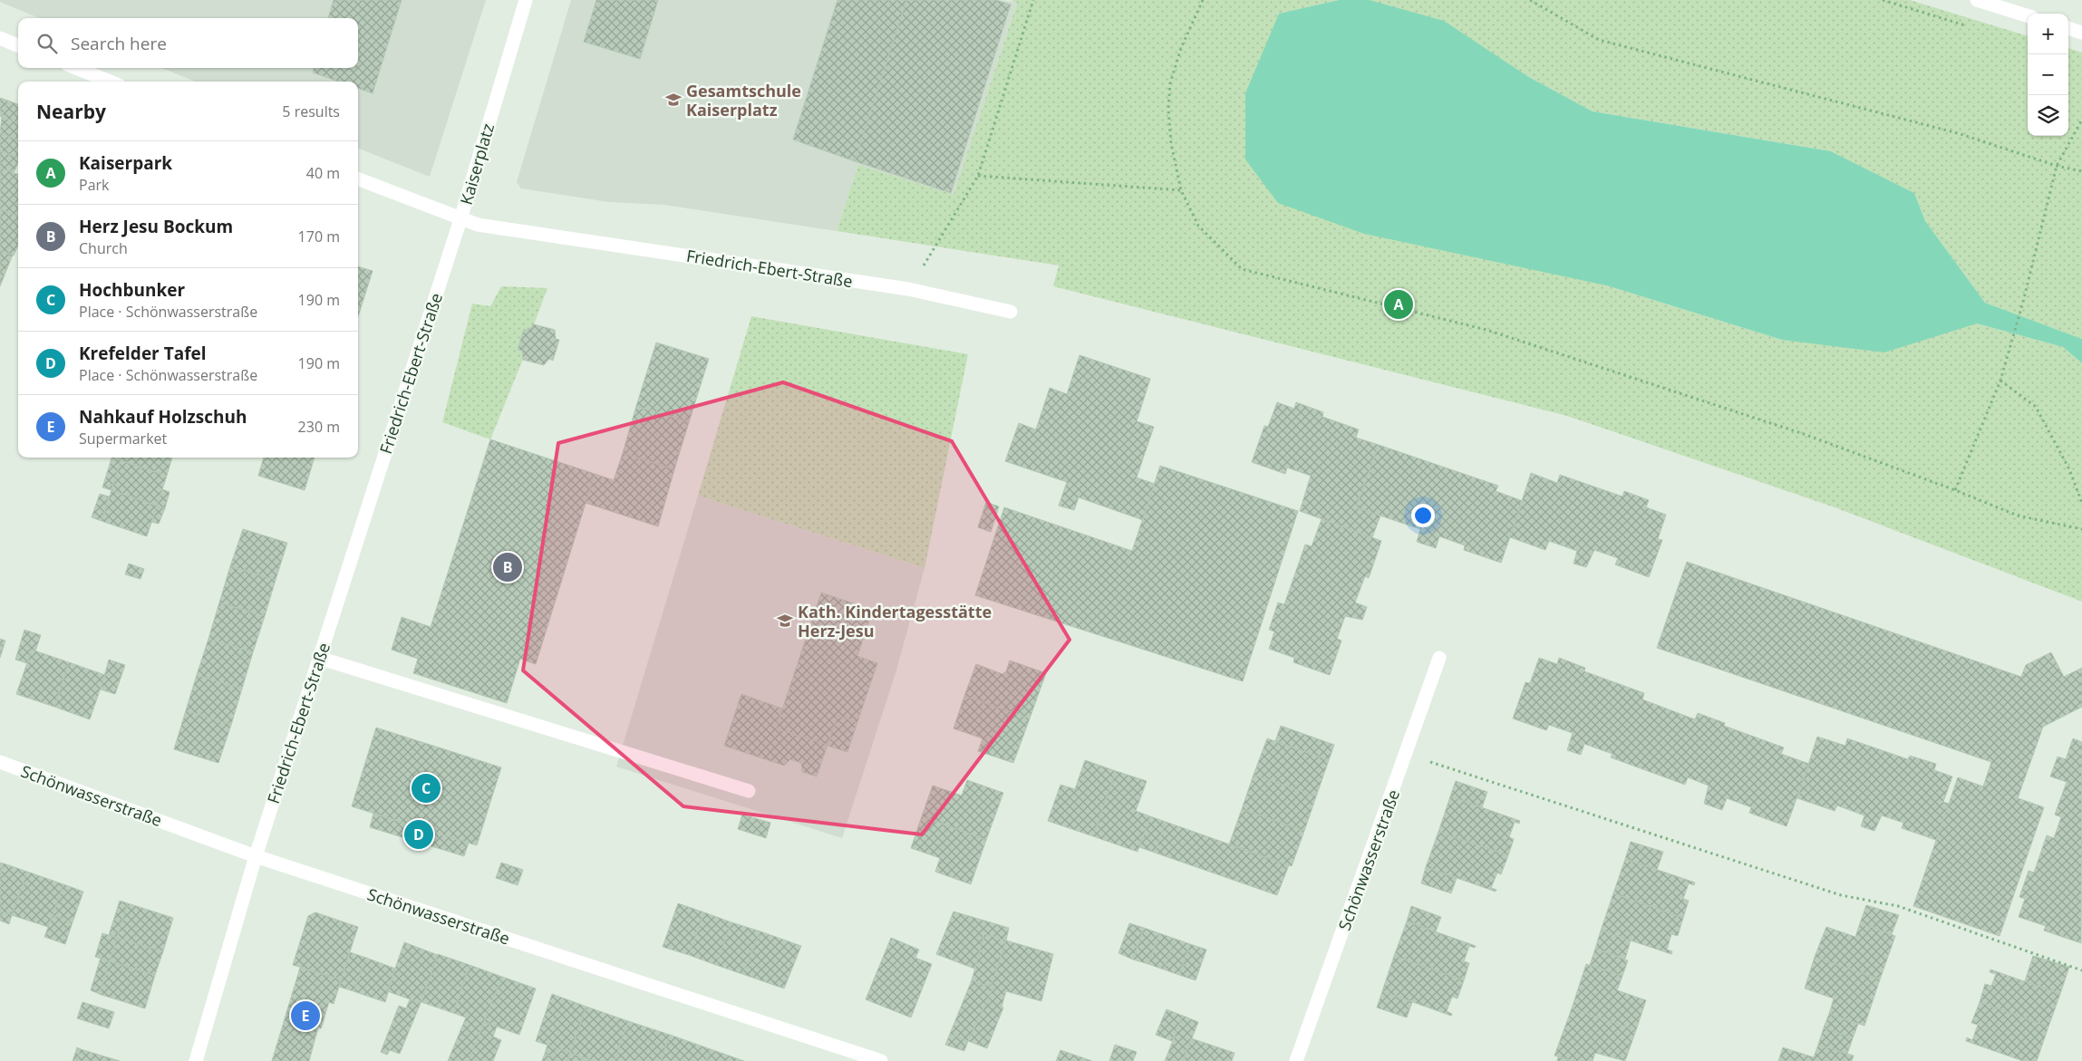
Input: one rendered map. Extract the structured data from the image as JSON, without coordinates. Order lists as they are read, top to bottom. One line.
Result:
{"streets":{"street":["Kaiserplatz","Friedrich-Ebert-Straße","Schönwasserstraße"]},"crossings":[["Kaiserplatz","Friedrich-Ebert-Straße"],["Friedrich-Ebert-Straße","Schönwasserstraße"]],"places":{"school or university":["Gesamtschule Kaiserplatz","Kath. Kindertagesstätte Herz-Jesu"]},"page":{"map_buttons":["+","−"],"search":"Search here","heading":["Nearby","5 results"],"list":[{"mark":"A","name":"Kaiserpark","note":"Park","value":"40 m"},{"mark":"B","name":"Herz Jesu Bockum","note":"Church","value":"170 m"},{"mark":"C","name":"Hochbunker","note":"Place · Schönwasserstraße","value":"190 m"},{"mark":"D","name":"Krefelder Tafel","note":"Place · Schönwasserstraße","value":"190 m"},{"mark":"E","name":"Nahkauf Holzschuh","note":"Supermarket","value":"230 m"}],"pins":["A","B","C","D","E"]}}
